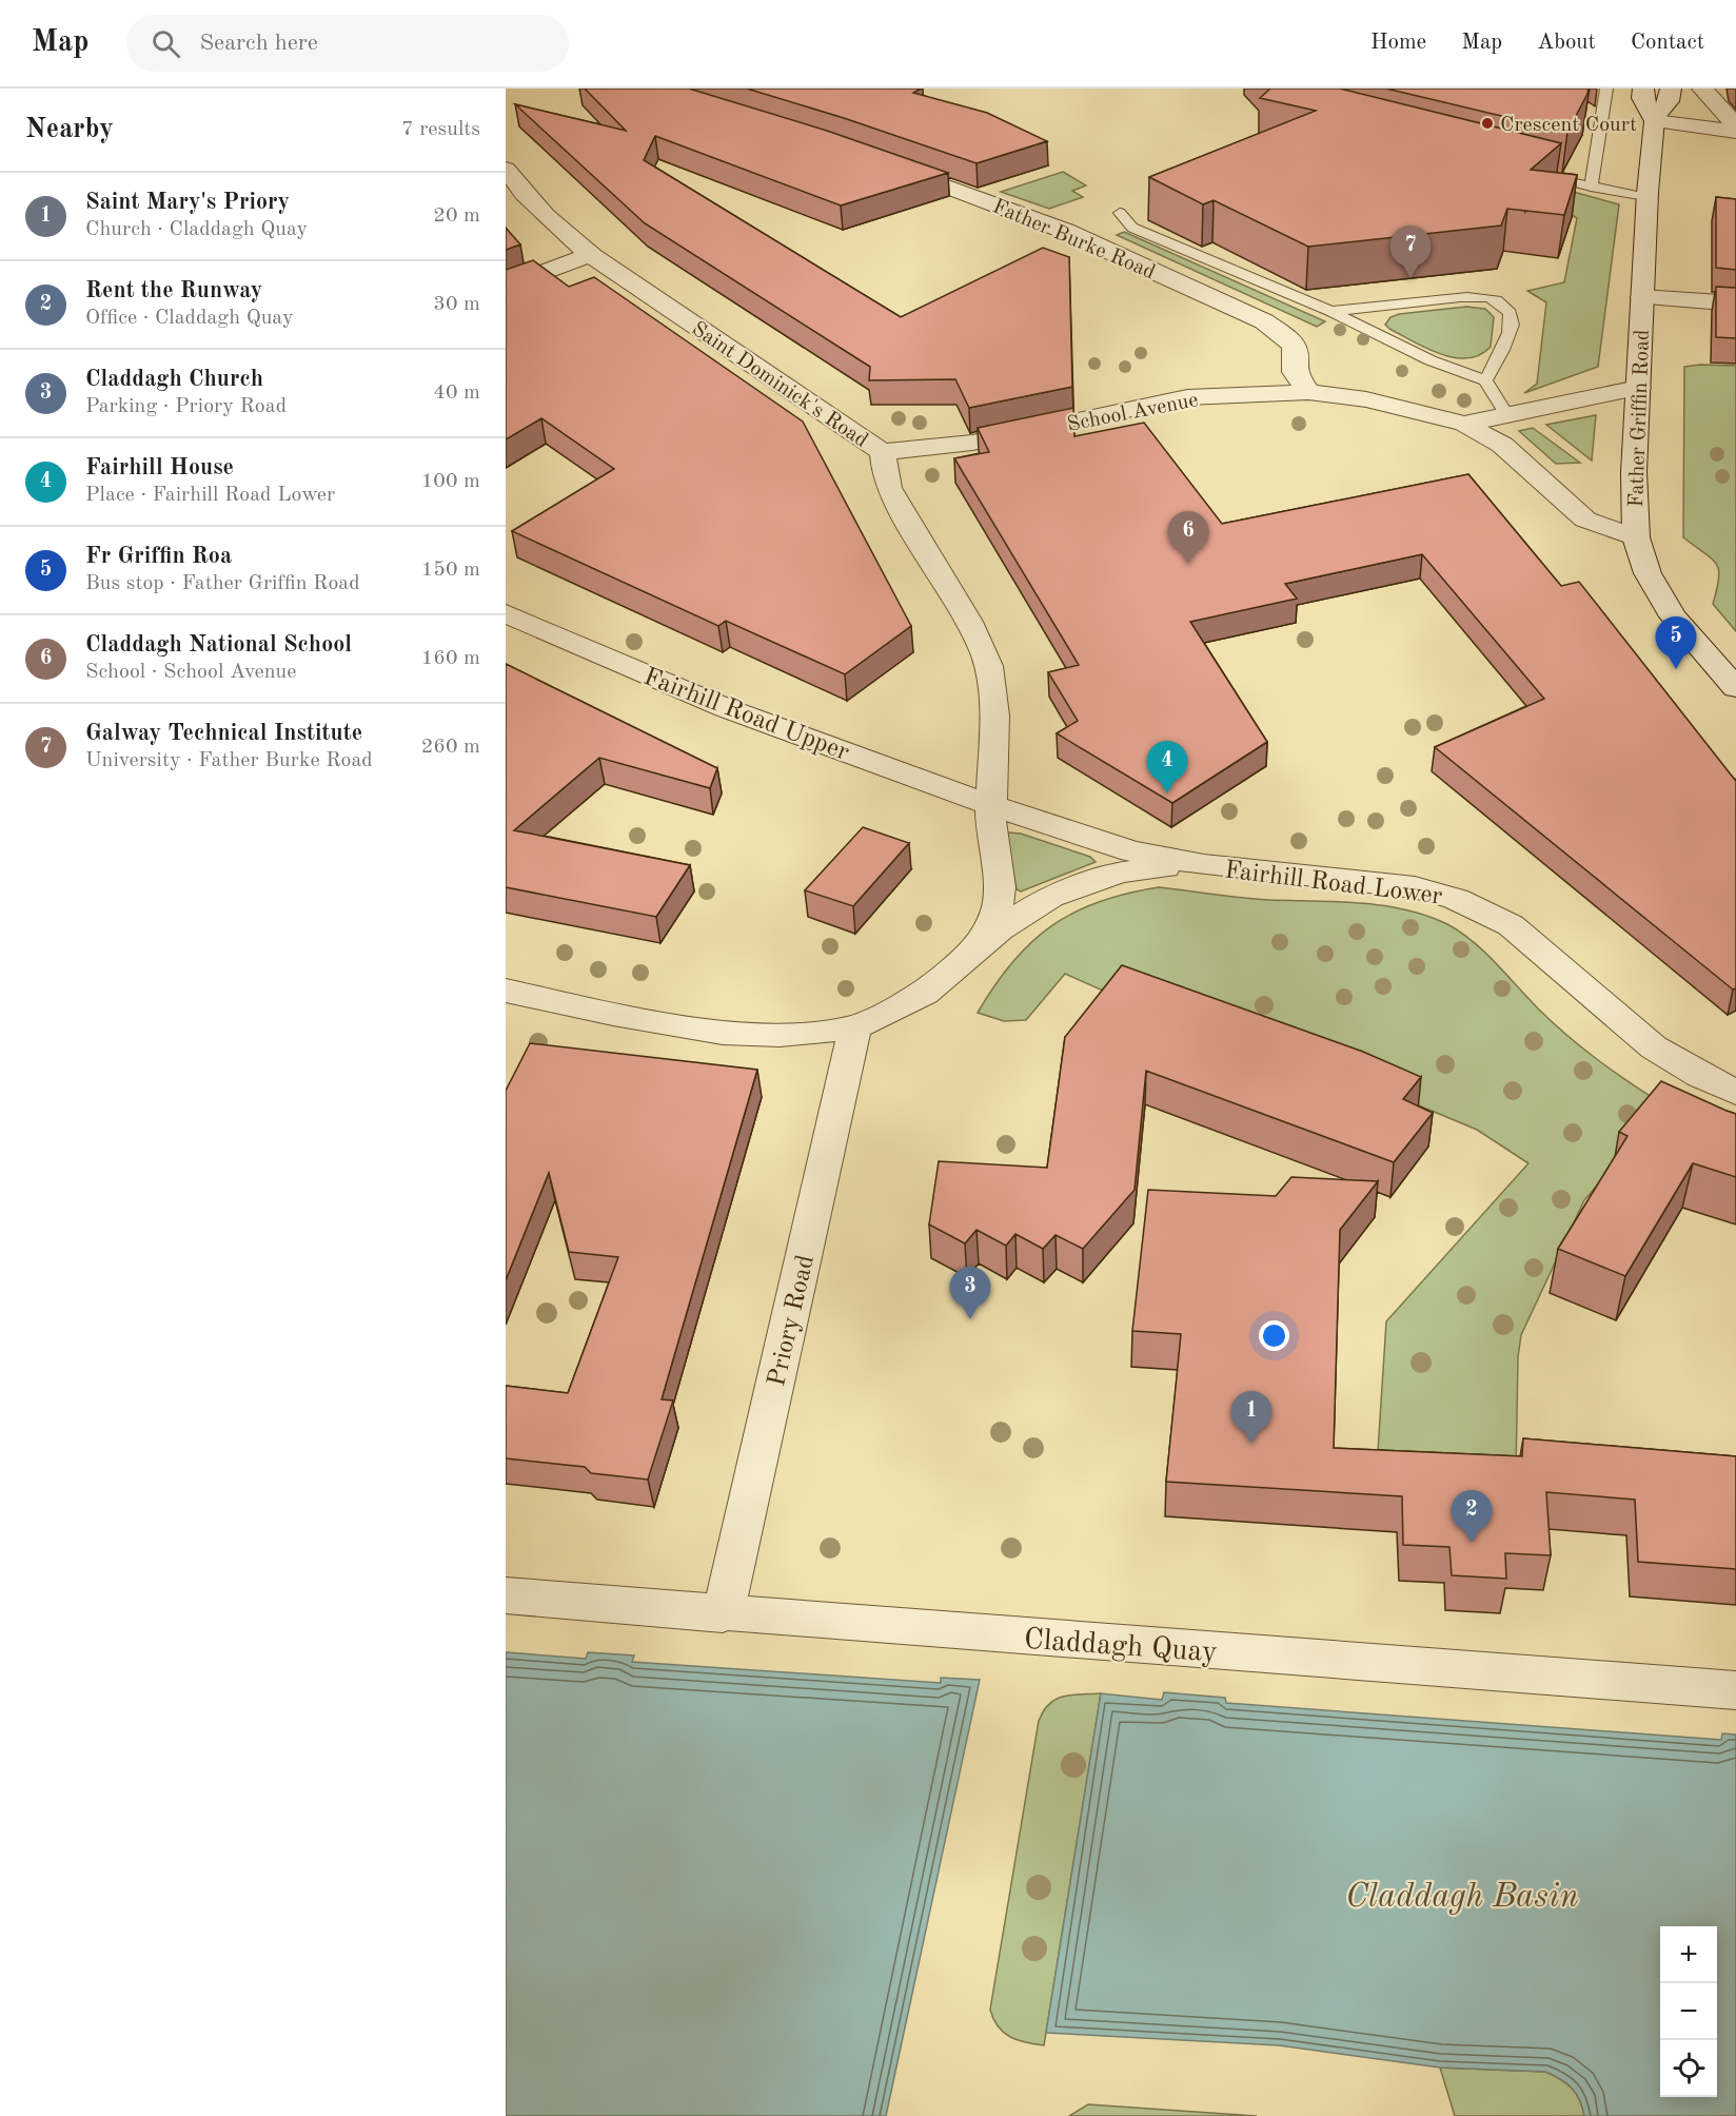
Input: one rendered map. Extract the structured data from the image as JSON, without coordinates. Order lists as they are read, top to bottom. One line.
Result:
{"streets":{"street":["Father Burke Road","Saint Dominick's Road","School Avenue","Father Griffin Road","Fairhill Road Upper","Fairhill Road Lower","Priory Road","Claddagh Quay"]},"crossings":[["Father Burke Road","School Avenue"],["Saint Dominick's Road","School Avenue"],["Saint Dominick's Road","Fairhill Road Upper"],["Saint Dominick's Road","Fairhill Road Lower"],["Fairhill Road Upper","Fairhill Road Lower"],["Priory Road","Claddagh Quay"]],"water":["Claddagh Basin"],"places":["Crescent Court"],"page":{"header":"Map","search":"Search here","nav":["Home","Map","About","Contact"],"heading":["Nearby","7 results"],"list":[{"mark":"1","name":"Saint Mary's Priory","note":"Church · Claddagh Quay","value":"20 m"},{"mark":"2","name":"Rent the Runway","note":"Office · Claddagh Quay","value":"30 m"},{"mark":"3","name":"Claddagh Church","note":"Parking · Priory Road","value":"40 m"},{"mark":"4","name":"Fairhill House","note":"Place · Fairhill Road Lower","value":"100 m"},{"mark":"5","name":"Fr Griffin Roa","note":"Bus stop · Father Griffin Road","value":"150 m"},{"mark":"6","name":"Claddagh National School","note":"School · School Avenue","value":"160 m"},{"mark":"7","name":"Galway Technical Institute","note":"University · Father Burke Road","value":"260 m"}],"pins":["7","6","5","4","3","1","2"],"map_buttons":["+","−"]}}
